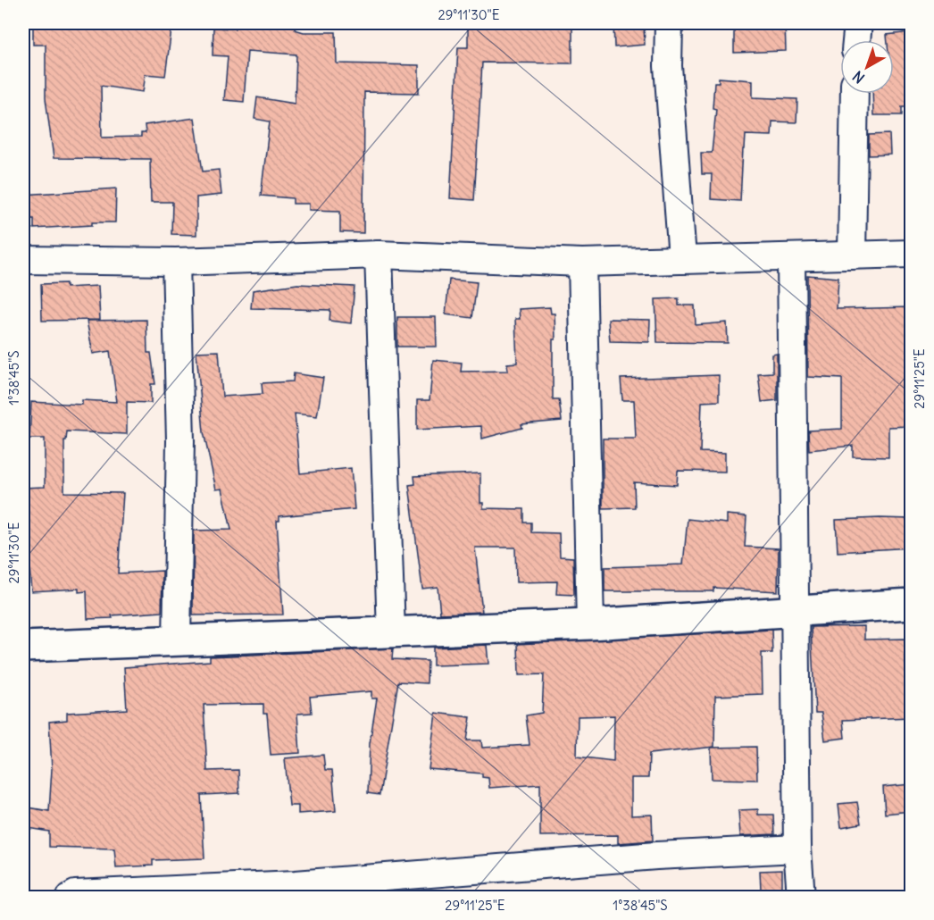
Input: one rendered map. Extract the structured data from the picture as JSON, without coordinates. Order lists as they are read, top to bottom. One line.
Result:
{"north":"bottom left","coordinates":["29°11'30\"E","1°38'45\"S","29°11'25\"E"]}
